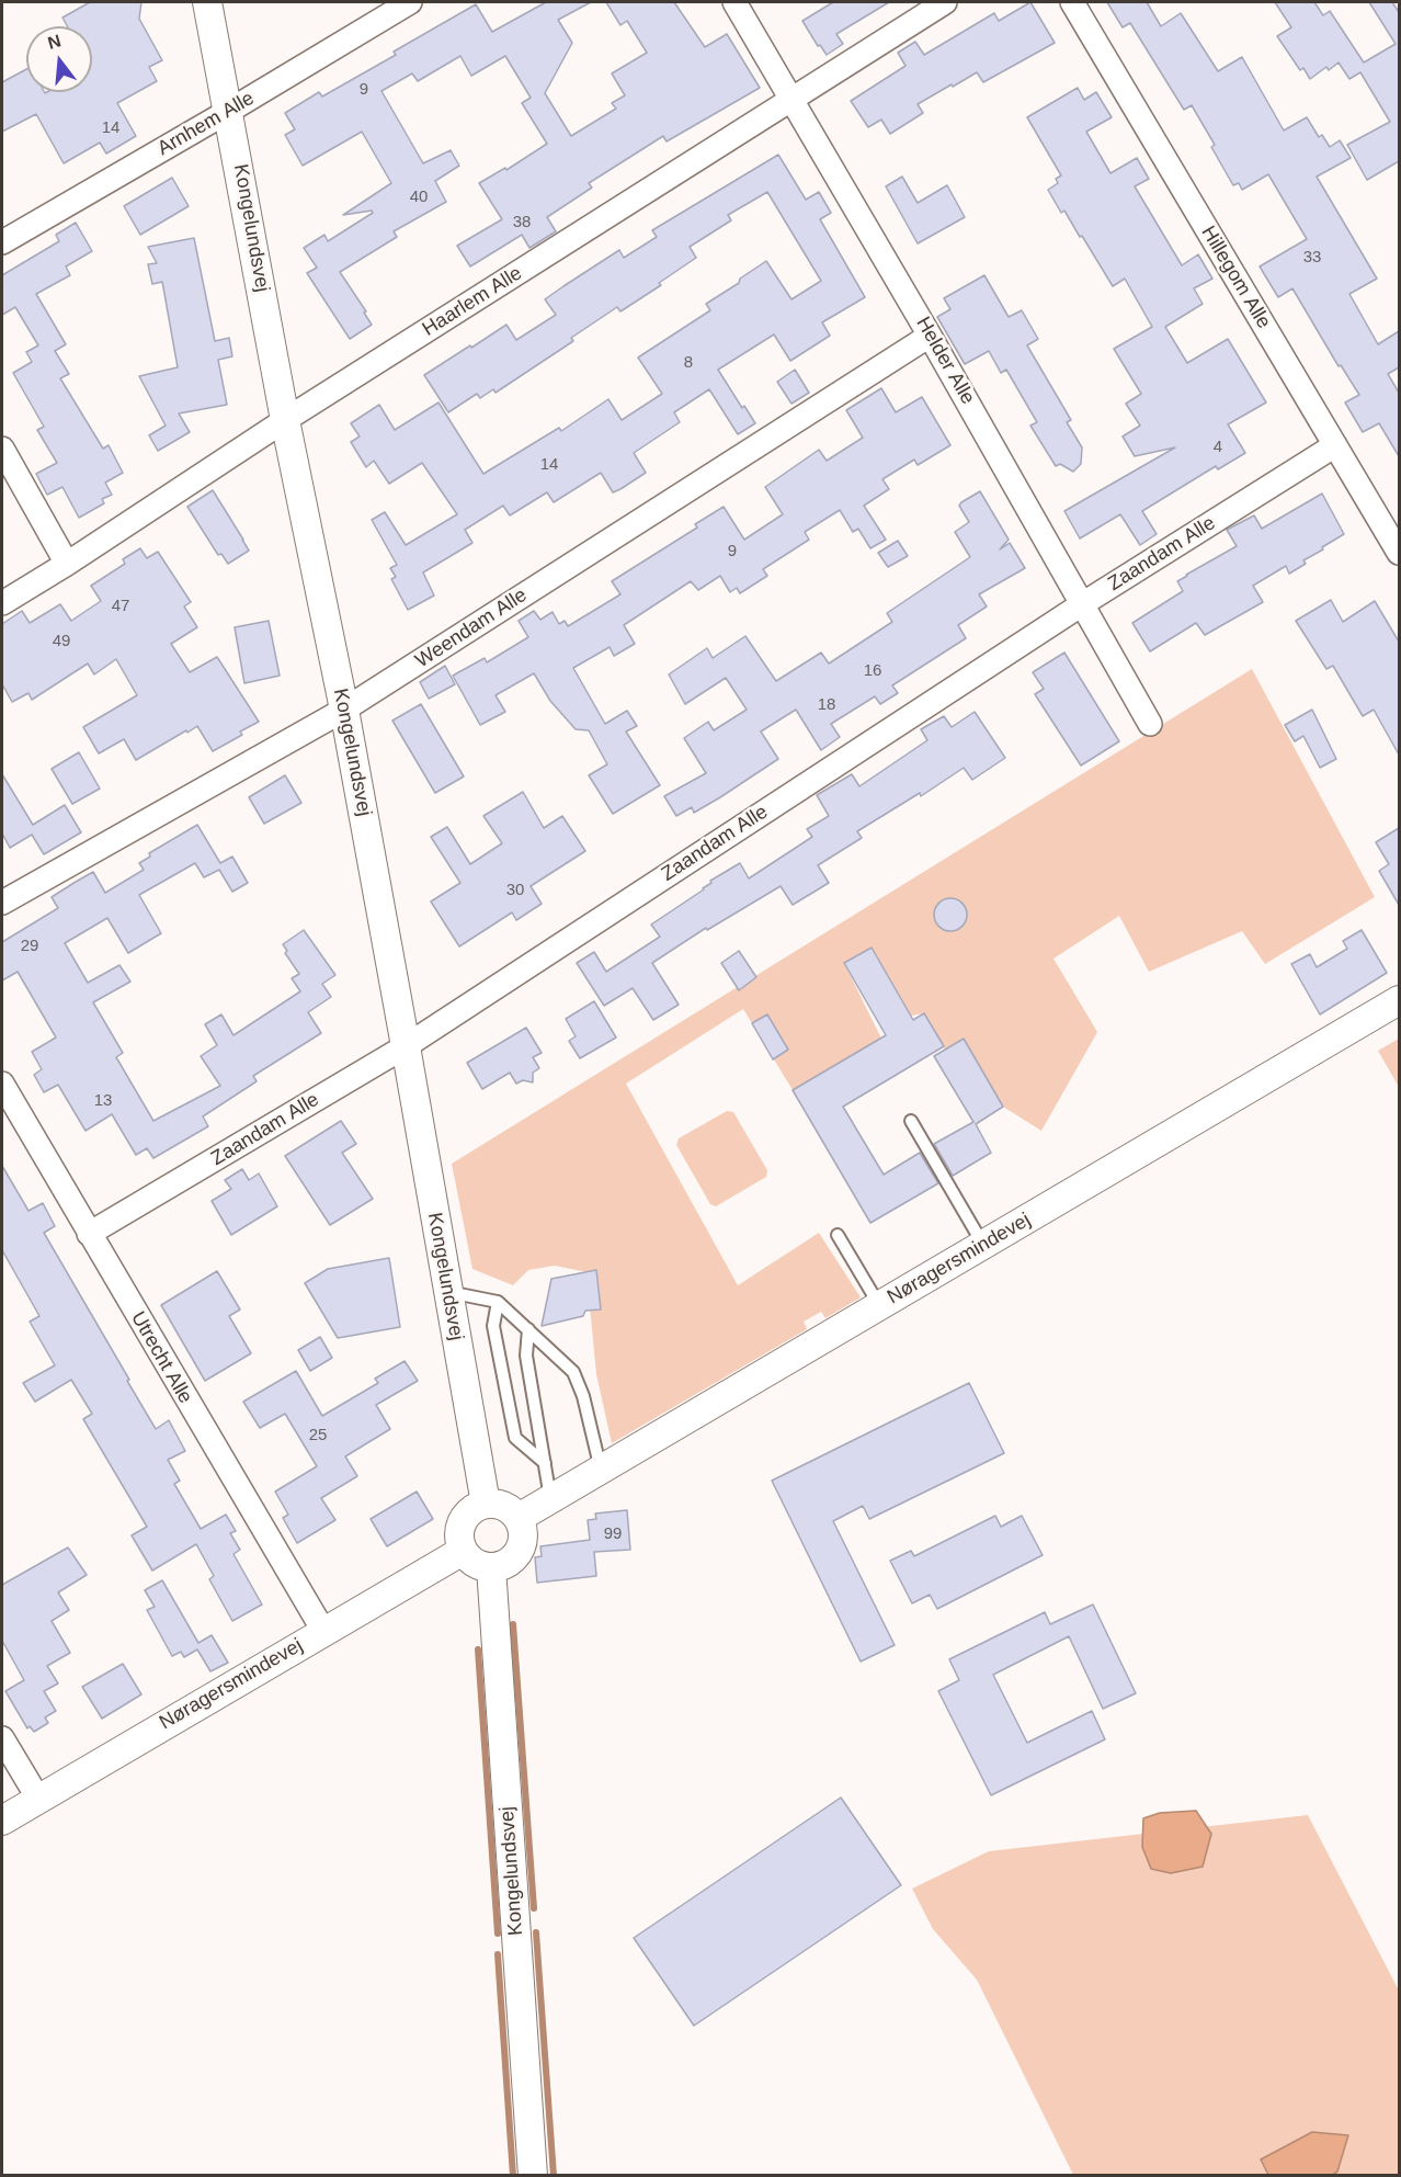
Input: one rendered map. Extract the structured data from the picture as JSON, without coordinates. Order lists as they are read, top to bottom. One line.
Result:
{"streets":{"street":["Arnhem Alle","Kongelundsvej","Hillegom Alle","Haarlem Alle","Helder Alle","Zaandam Alle","Weendam Alle","Nøragersmindevej","Utrecht Alle"]},"crossings":[["Arnhem Alle","Kongelundsvej"],["Kongelundsvej","Haarlem Alle"],["Kongelundsvej","Zaandam Alle"],["Kongelundsvej","Weendam Alle"],["Kongelundsvej","Nøragersmindevej"],["Hillegom Alle","Zaandam Alle"],["Haarlem Alle","Helder Alle"],["Helder Alle","Zaandam Alle"],["Helder Alle","Weendam Alle"],["Zaandam Alle","Utrecht Alle"],["Nøragersmindevej","Utrecht Alle"]],"house_numbers":["9","14","40","38","33","8","4","14","9","47","49","16","18","30","29","13","25","99"],"north":"top"}
